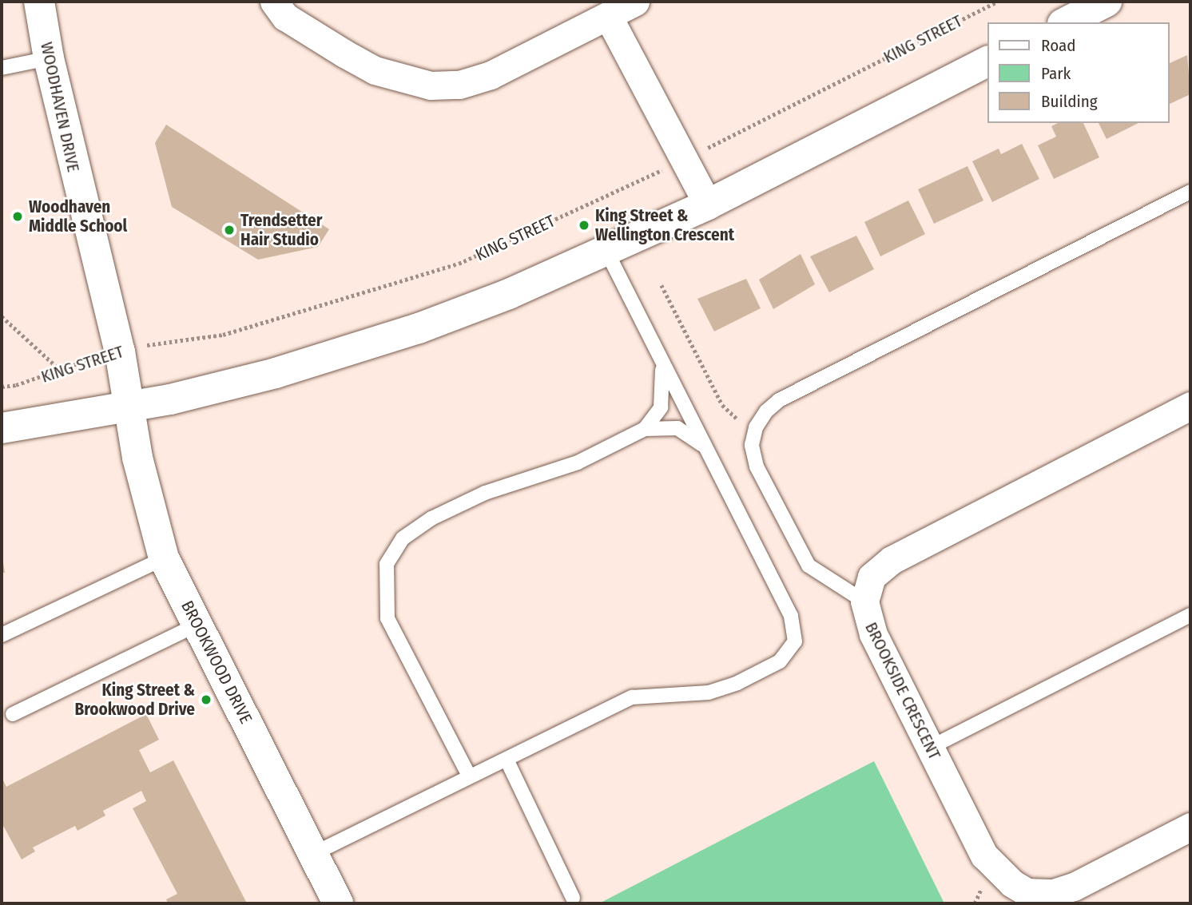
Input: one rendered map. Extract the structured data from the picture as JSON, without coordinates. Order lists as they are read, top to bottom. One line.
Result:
{"streets":{"street":["WOODHAVEN DRIVE","BROOKWOOD DRIVE","BROOKSIDE CRESCENT"],"path":["KING STREET"]},"crossings":[["KING STREET","WOODHAVEN DRIVE"],["WOODHAVEN DRIVE","BROOKWOOD DRIVE"]],"places":["Woodhaven Middle School","King Street & Wellington Crescent","Trendsetter Hair Studio","King Street & Brookwood Drive"],"legend":["Road","Park","Building"]}
